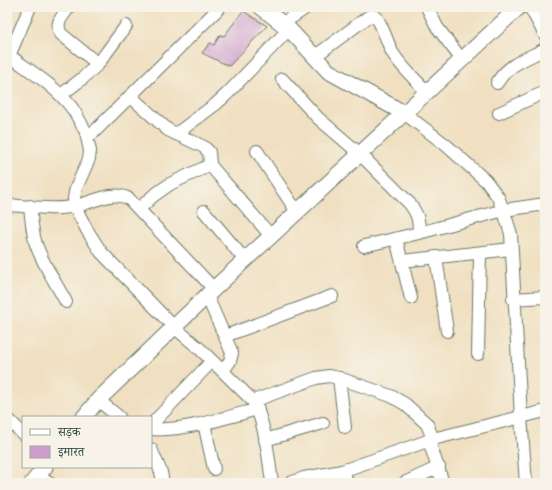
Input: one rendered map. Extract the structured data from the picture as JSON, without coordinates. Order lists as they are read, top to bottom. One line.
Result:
{"legend":["सड़क","इमारत"]}
